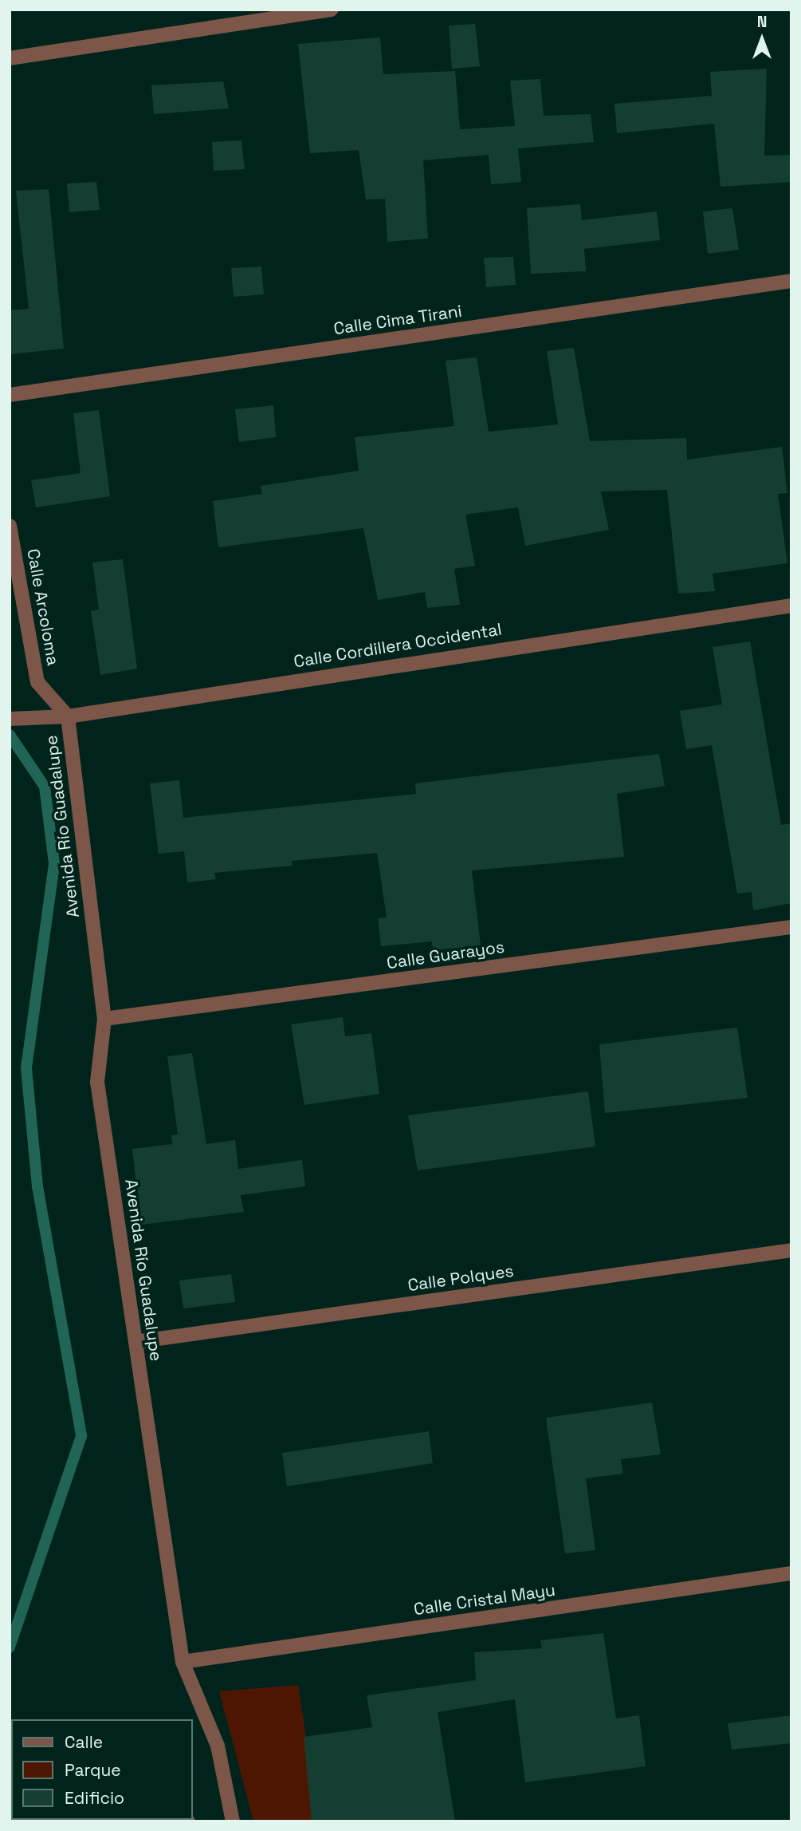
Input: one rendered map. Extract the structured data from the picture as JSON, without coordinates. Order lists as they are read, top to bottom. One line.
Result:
{"streets":{"street":["Calle Cima Tirani","Calle Arcoloma","Calle Cordillera Occidental","Avenida Río Guadalupe","Calle Guarayos","Calle Polques","Calle Cristal Mayu"]},"crossings":[["Calle Arcoloma","Calle Cordillera Occidental"],["Calle Arcoloma","Avenida Río Guadalupe"],["Calle Cordillera Occidental","Avenida Río Guadalupe"],["Avenida Río Guadalupe","Calle Guarayos"],["Avenida Río Guadalupe","Calle Polques"],["Avenida Río Guadalupe","Calle Cristal Mayu"]],"legend":["Calle","Parque","Edificio"],"north":"top"}
